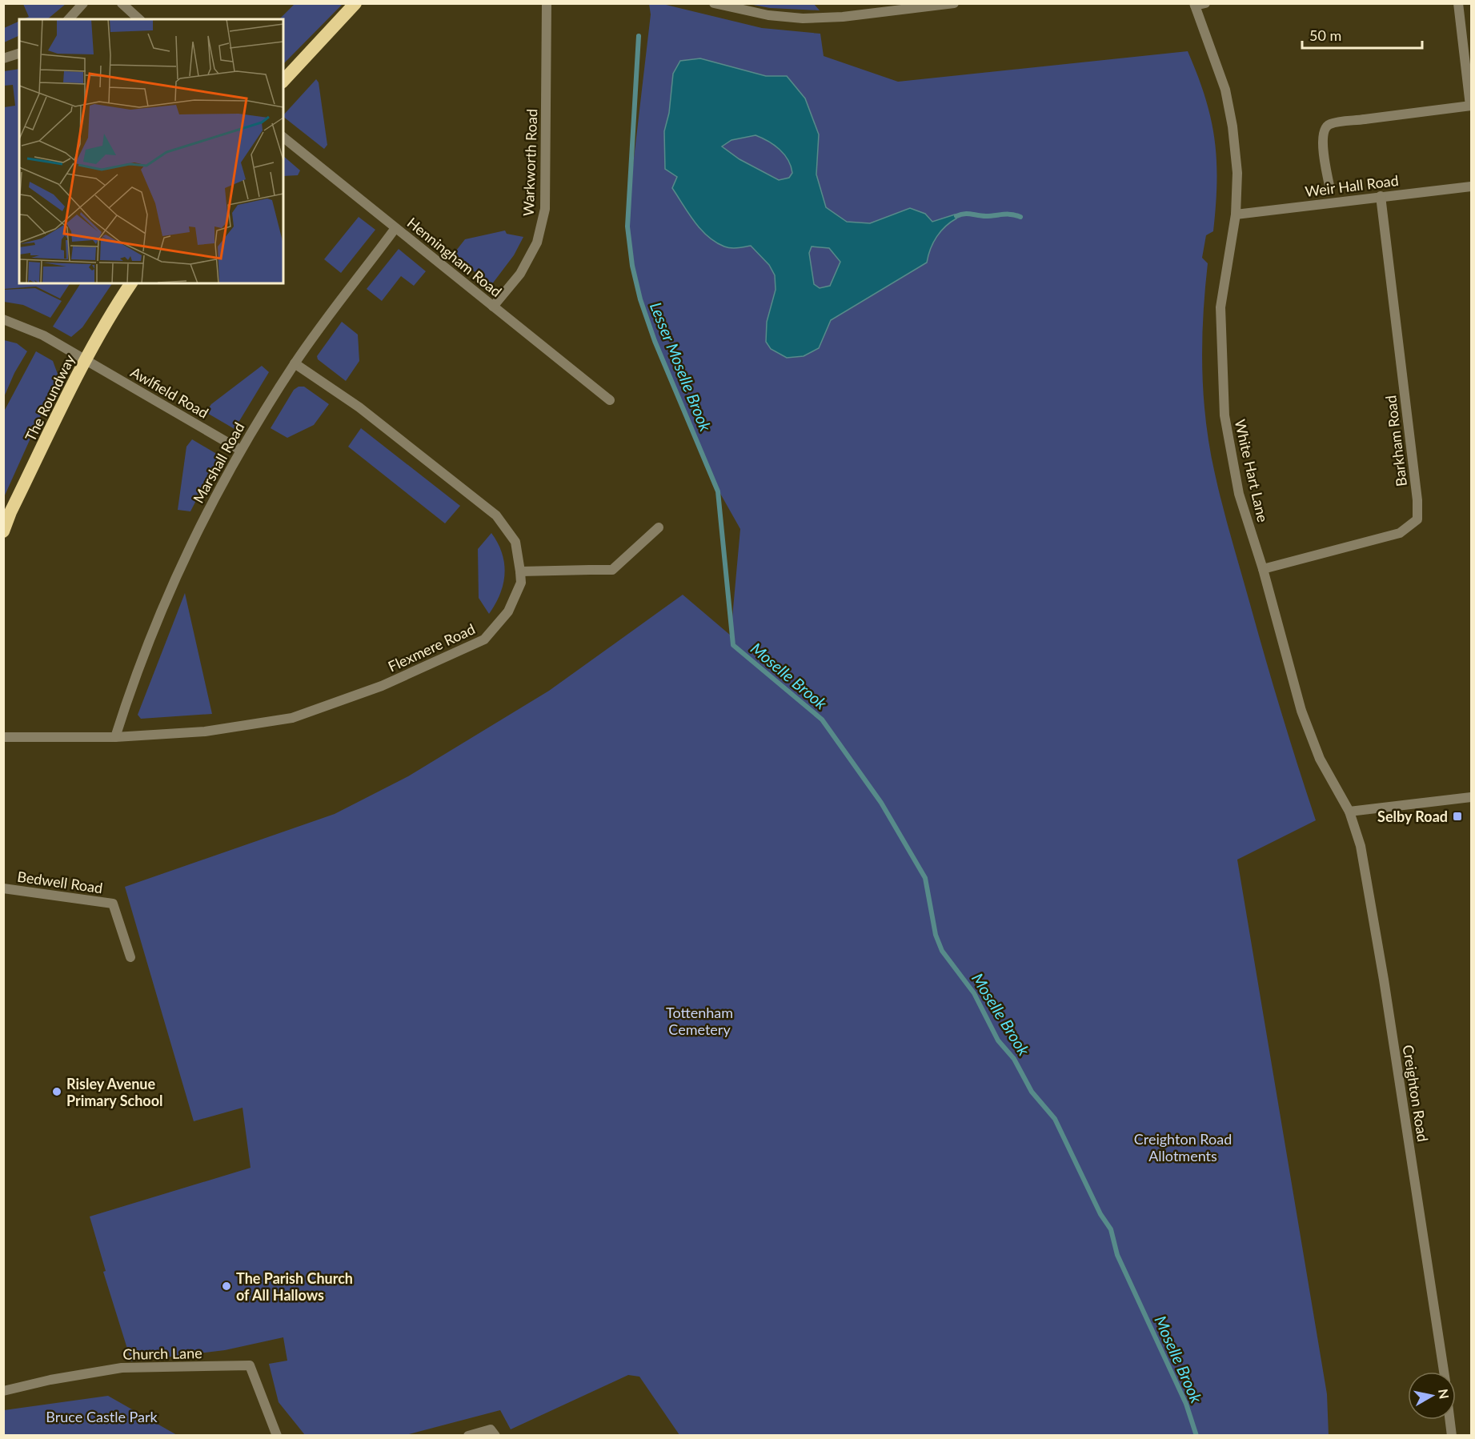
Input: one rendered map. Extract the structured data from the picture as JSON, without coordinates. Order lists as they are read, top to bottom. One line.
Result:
{"streets":{"highway":["The Roundway"],"street":["Warkworth Road","Weir Hall Road","Henningham Road","Awlfield Road","Barkham Road","Marshall Road","White Hart Lane","Flexmere Road","Bedwell Road","Creighton Road","Church Lane"]},"crossings":[["Warkworth Road","Henningham Road"],["Weir Hall Road","Barkham Road"],["Weir Hall Road","White Hart Lane"],["Henningham Road","Marshall Road"],["Awlfield Road","The Roundway"],["Awlfield Road","Marshall Road"],["Barkham Road","White Hart Lane"],["Marshall Road","Flexmere Road"],["White Hart Lane","Creighton Road"]],"water":["Lesser Moselle Brook","Moselle Brook"],"parks":["Tottenham Cemetery","Creighton Road Allotments","Bruce Castle Park"],"places":{"transit":["Selby Road"],"other":["Risley Avenue Primary School","The Parish Church of All Hallows"]},"scale_bar":"50 m","north":"right"}
